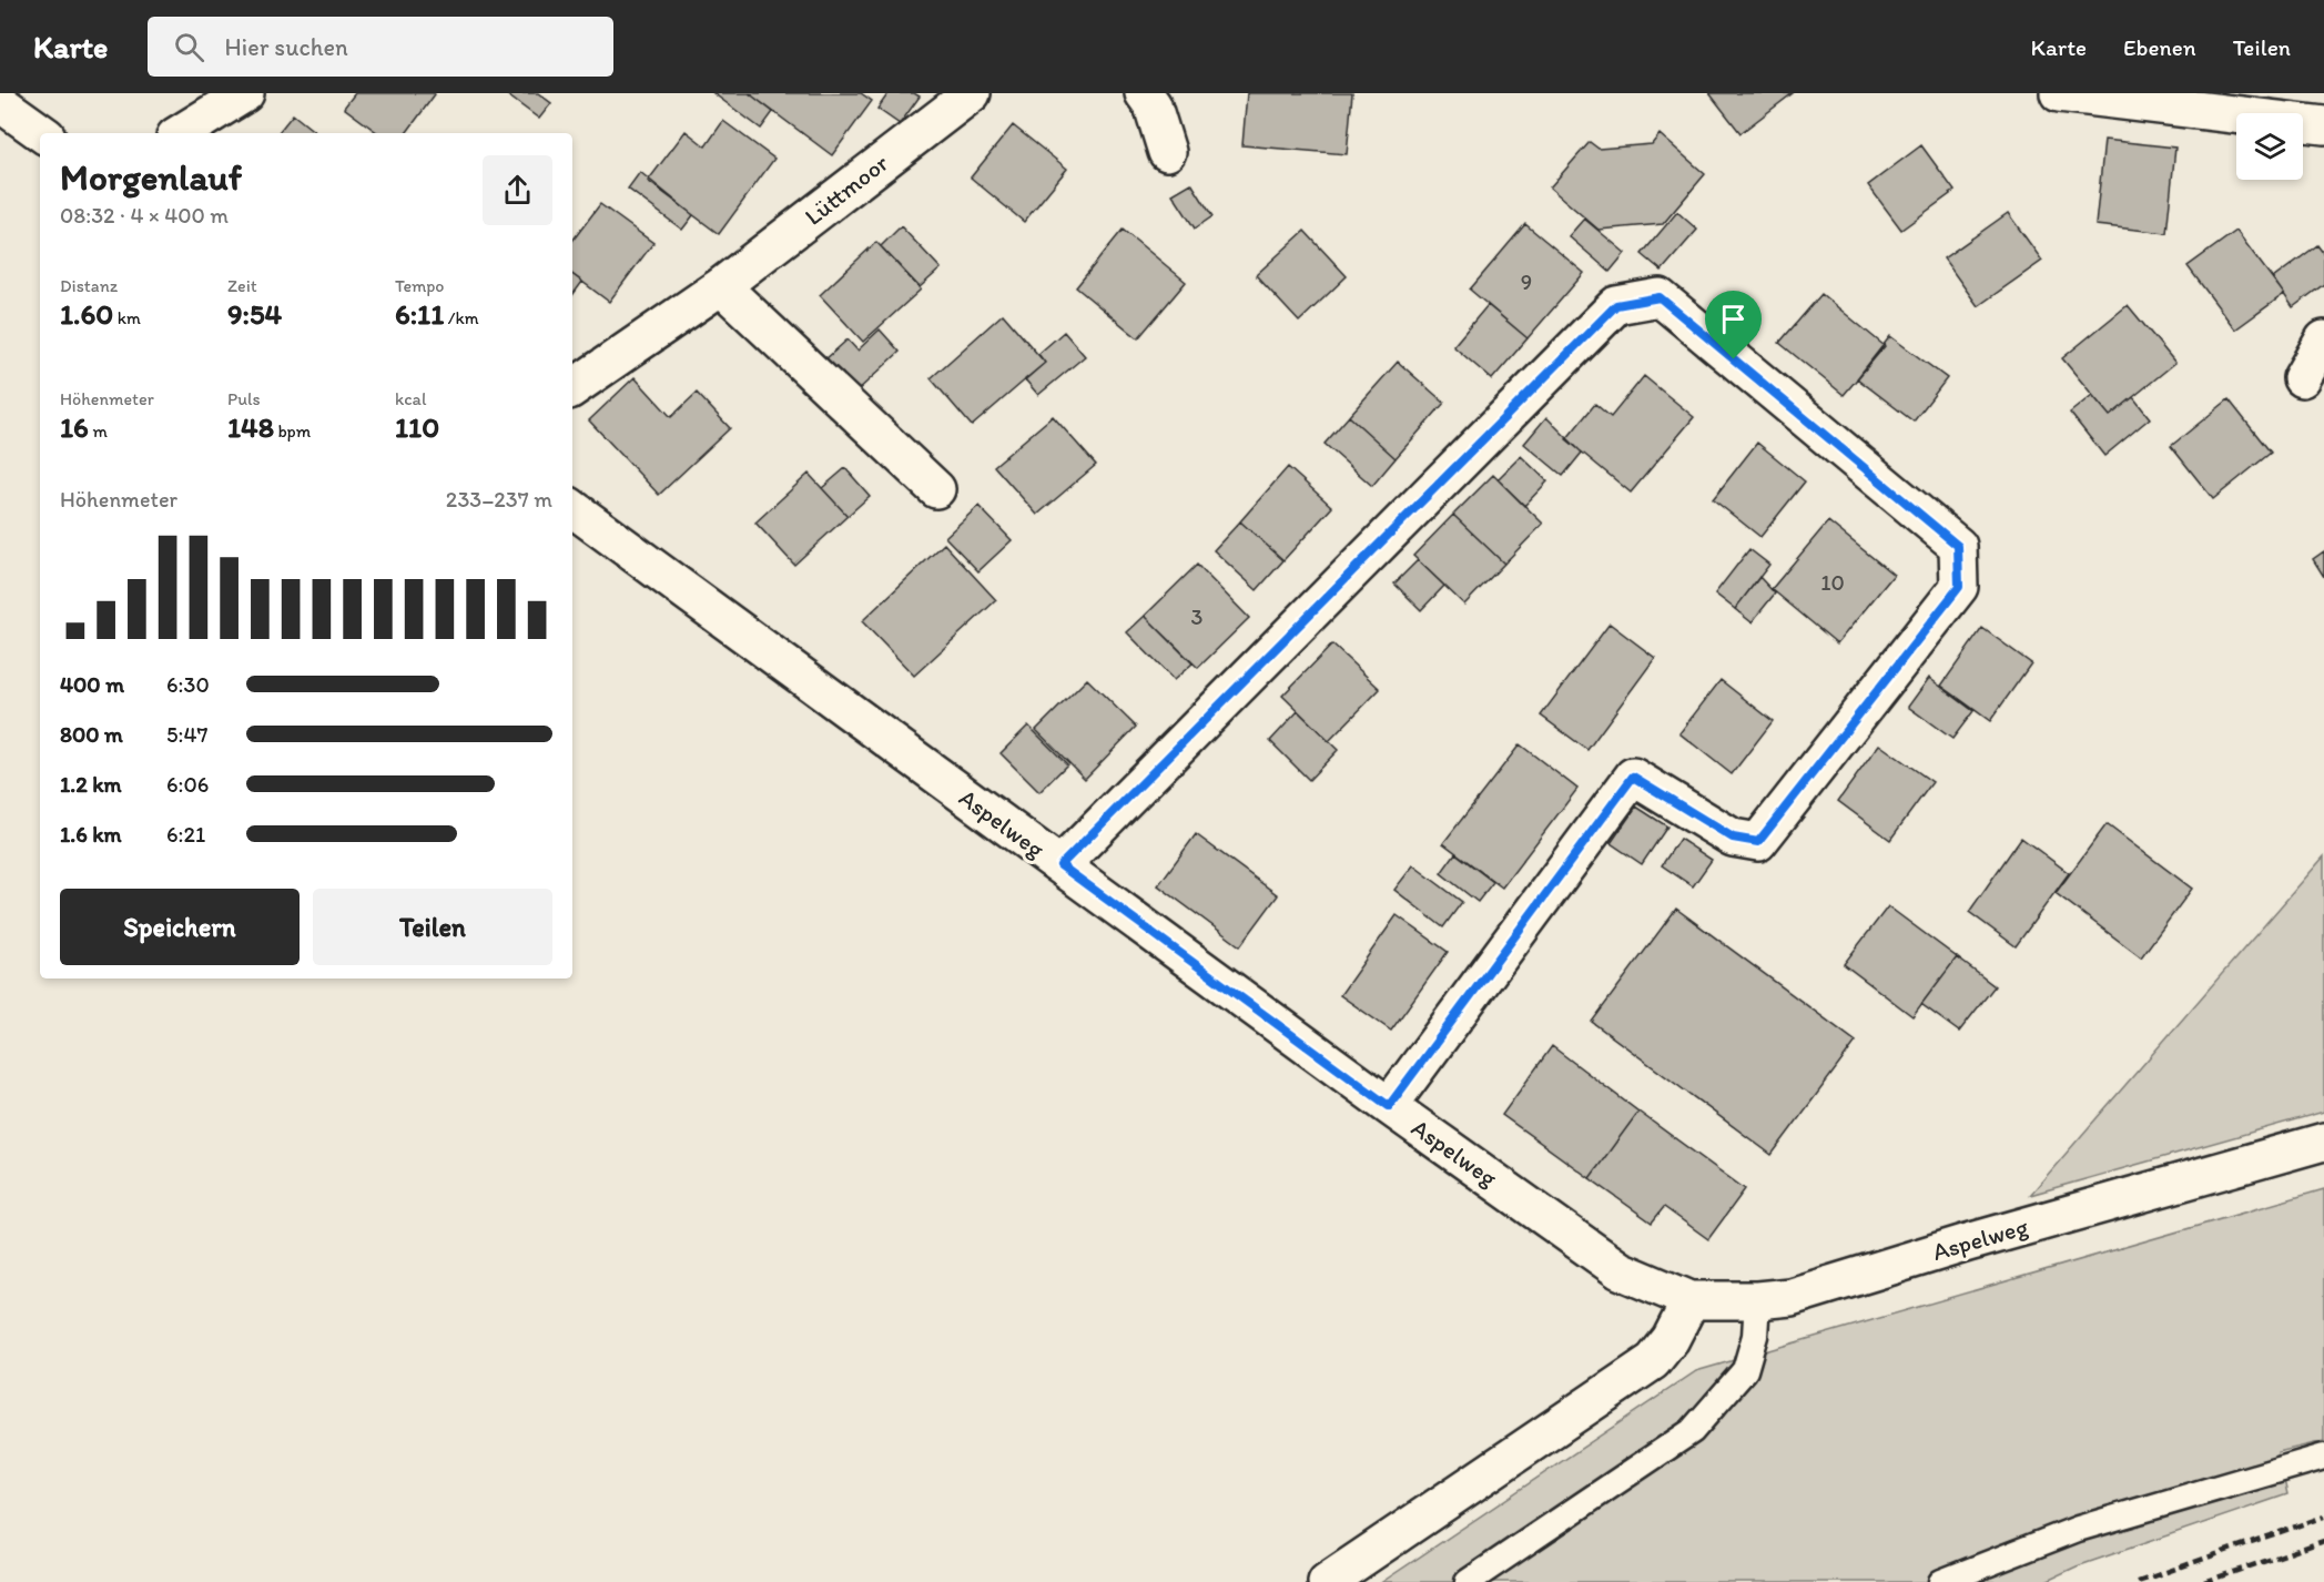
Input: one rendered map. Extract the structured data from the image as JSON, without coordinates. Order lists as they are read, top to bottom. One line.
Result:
{"streets":{"street":["Lüttmoor","Aspelweg"]},"house_numbers":["9","10","3"],"page":{"header":"Karte","search":"Hier suchen","nav":["Karte","Ebenen","Teilen"],"heading":["Morgenlauf","08:32 · 4 × 400 m"],"stats":[["Distanz","1.60 km"],["Zeit","9:54"],["Tempo","6:11 /km"],["Höhenmeter","16 m"],["Puls","148 bpm"],["kcal","110"]],"chart":["Höhenmeter","233–237 m"],"list":[{"name":"400 m","note":"6:30"},{"name":"800 m","note":"5:47"},{"name":"1.2 km","note":"6:06"},{"name":"1.6 km","note":"6:21"}],"buttons":["Speichern","Teilen"]}}
